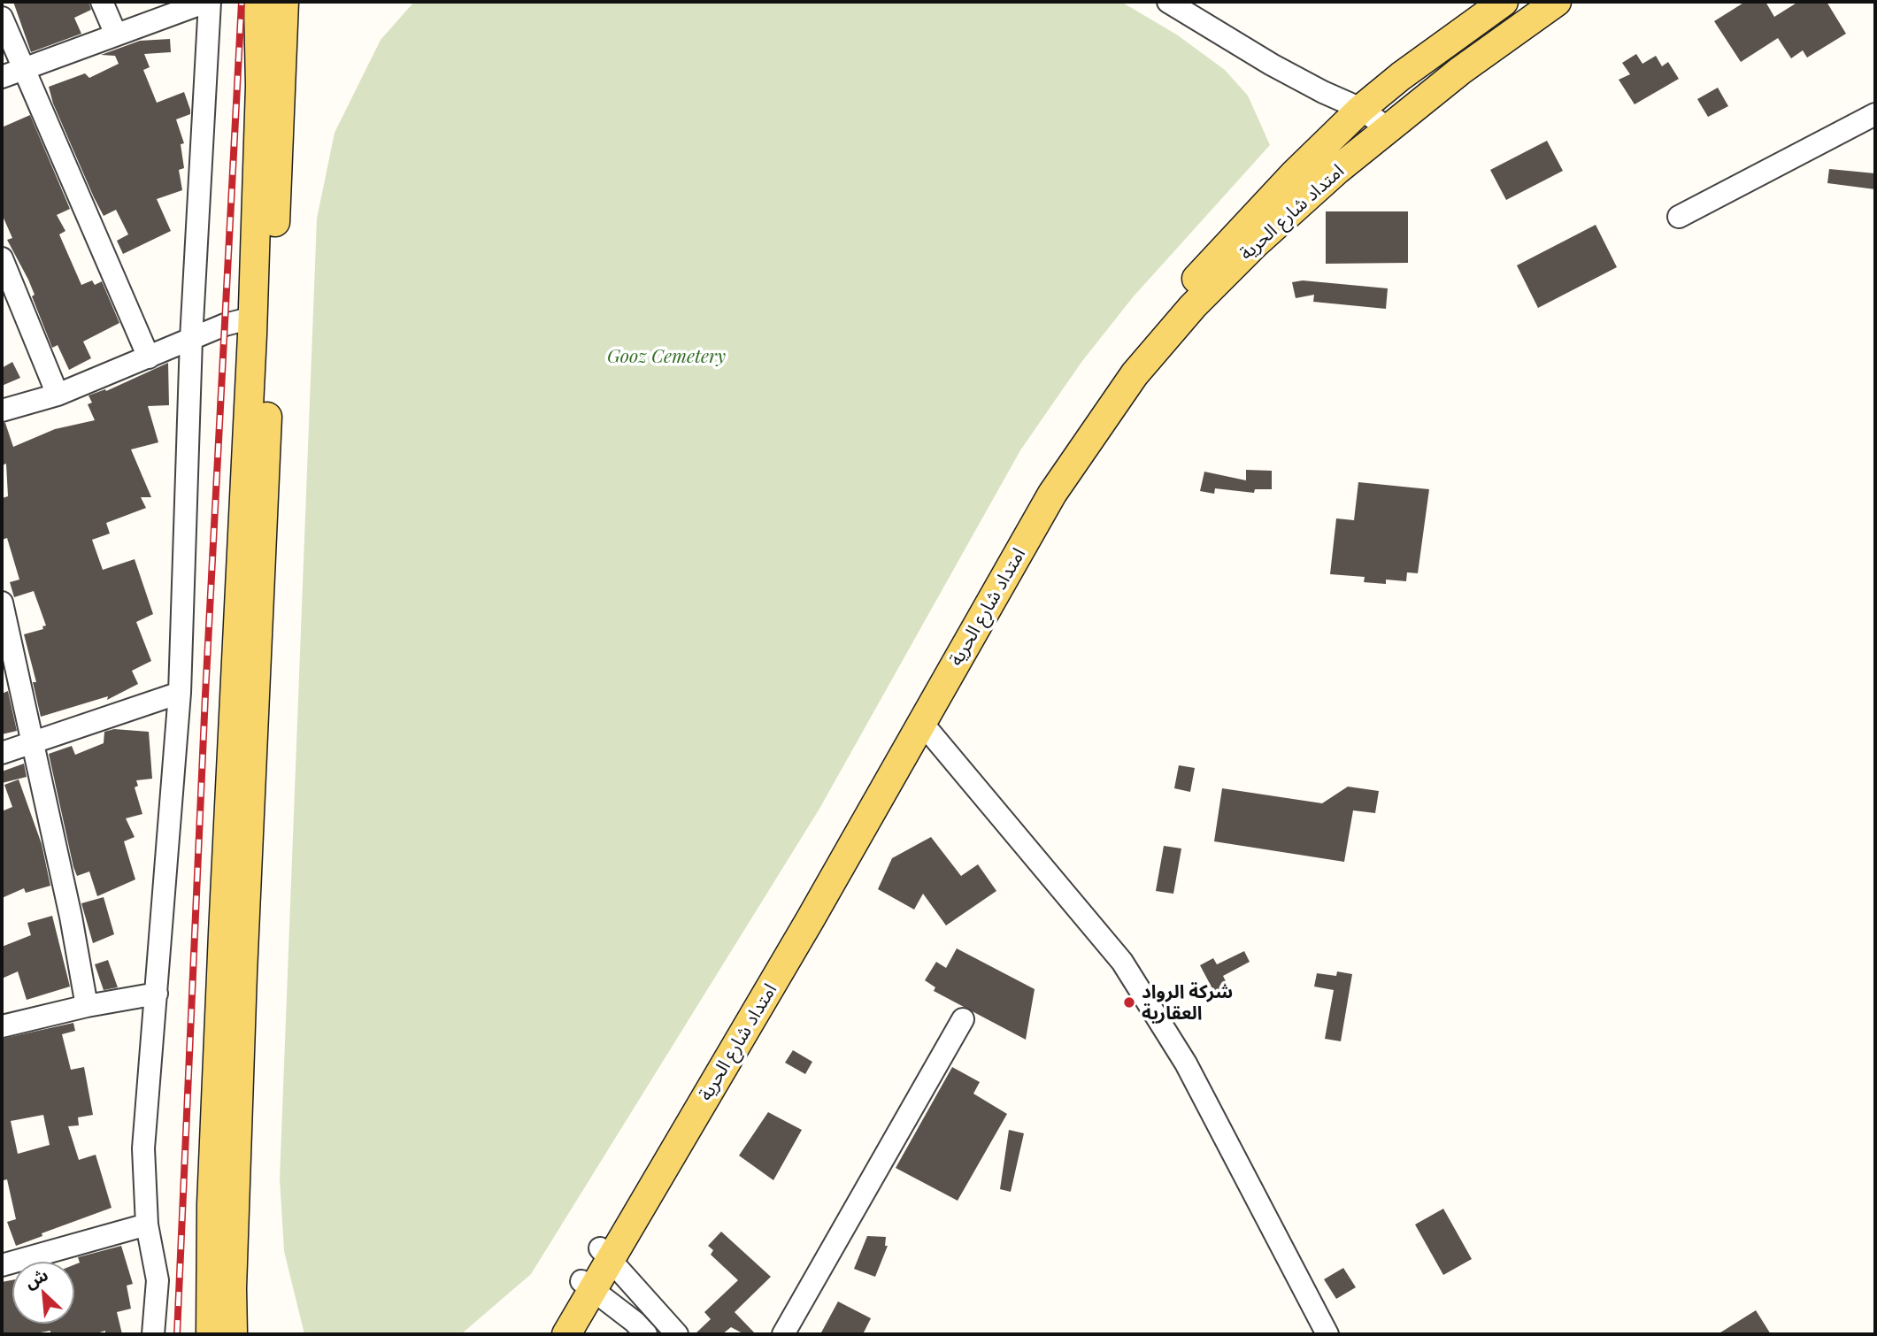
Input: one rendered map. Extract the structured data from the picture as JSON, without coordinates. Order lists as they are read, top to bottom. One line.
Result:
{"streets":{"main road":["امتداد شارع الحرية"]},"parks":["Gooz Cemetery"],"places":["شركة الرواد العقارية"],"north":"top left"}
